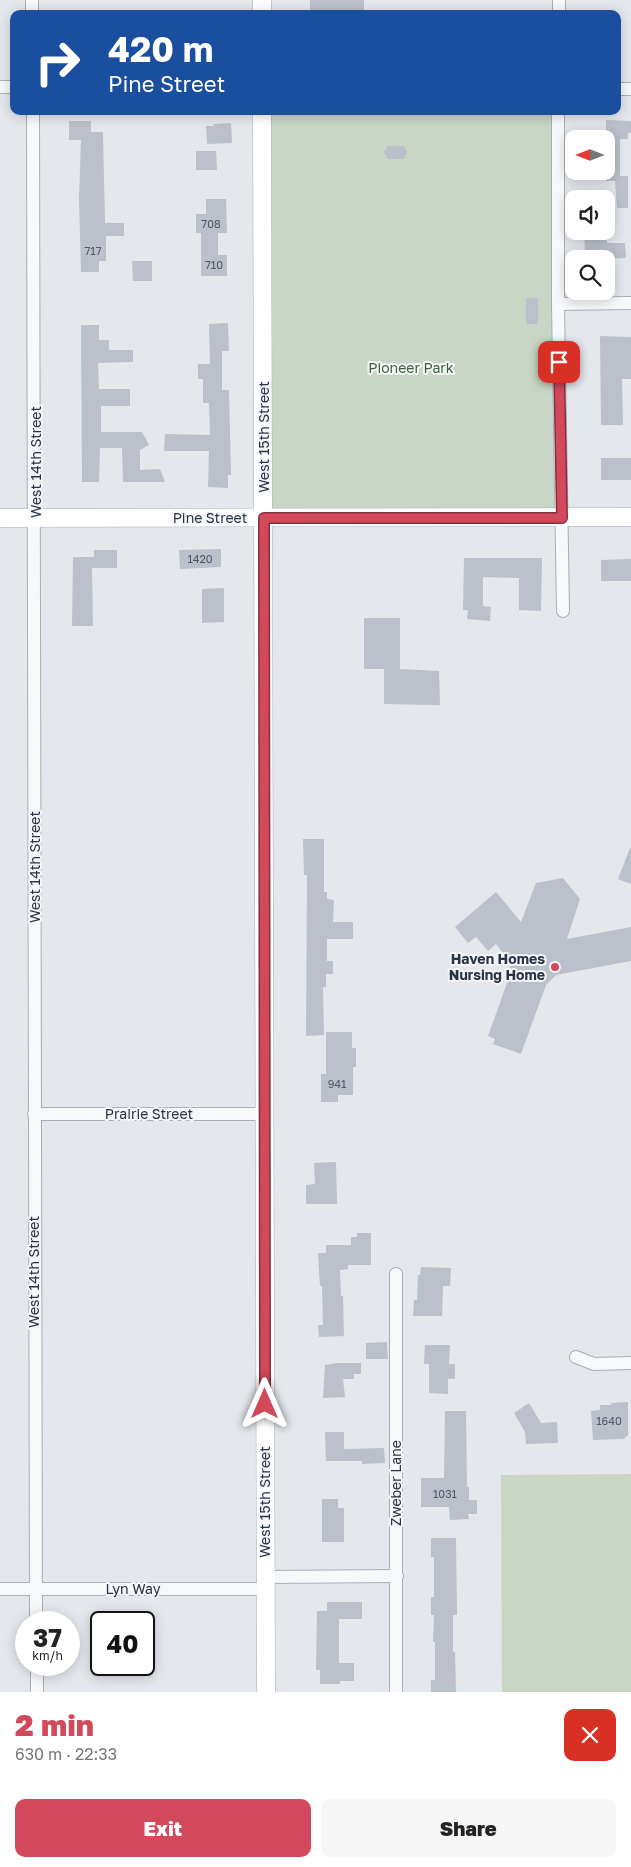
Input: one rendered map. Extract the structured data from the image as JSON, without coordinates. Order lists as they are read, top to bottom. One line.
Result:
{"streets":{"street":["West 15th Street","West 14th Street","Pine Street","Prairie Street","Zweber Lane","Lyn Way"]},"crossings":[["West 15th Street","Pine Street"],["West 15th Street","Prairie Street"],["West 15th Street","Lyn Way"],["West 14th Street","Pine Street"],["West 14th Street","Prairie Street"],["West 14th Street","Lyn Way"],["Zweber Lane","Lyn Way"]],"parks":["Pioneer Park"],"places":["Haven Homes Nursing Home"],"house_numbers":["708","717","710","1420","941","1640","1031"],"north":"left","page":{"turn":["420 m","Pine Street"],"speed":"37 km/h","limit":"40","heading":["2 min","630 m · 22:33"],"buttons":["Exit","Share"]}}
